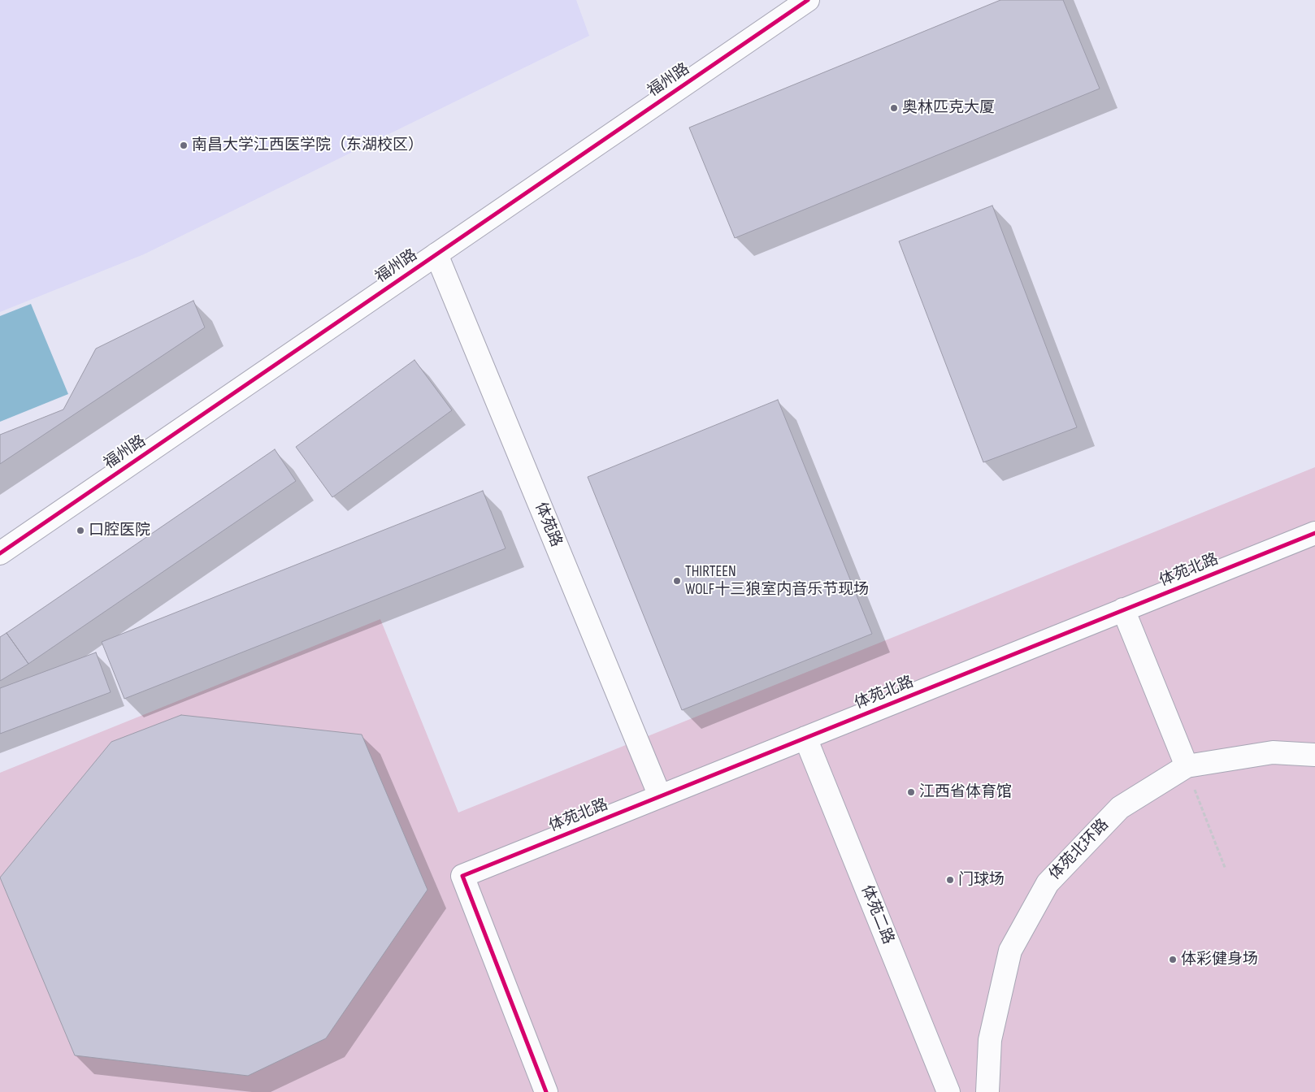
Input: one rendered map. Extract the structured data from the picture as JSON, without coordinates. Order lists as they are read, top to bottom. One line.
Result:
{"streets":{"street":["福州路","体苑路","体苑北路","体苑北环路","体苑二路"]},"crossings":[["福州路","体苑路"],["体苑路","体苑北路"],["体苑北路","体苑二路"]],"places":["奥林匹克大厦","南昌大学江西医学院（东湖校区）","口腔医院","THIRTEEN WOLF十三狼室内音乐节现场","江西省体育馆","门球场","体彩健身场"]}
